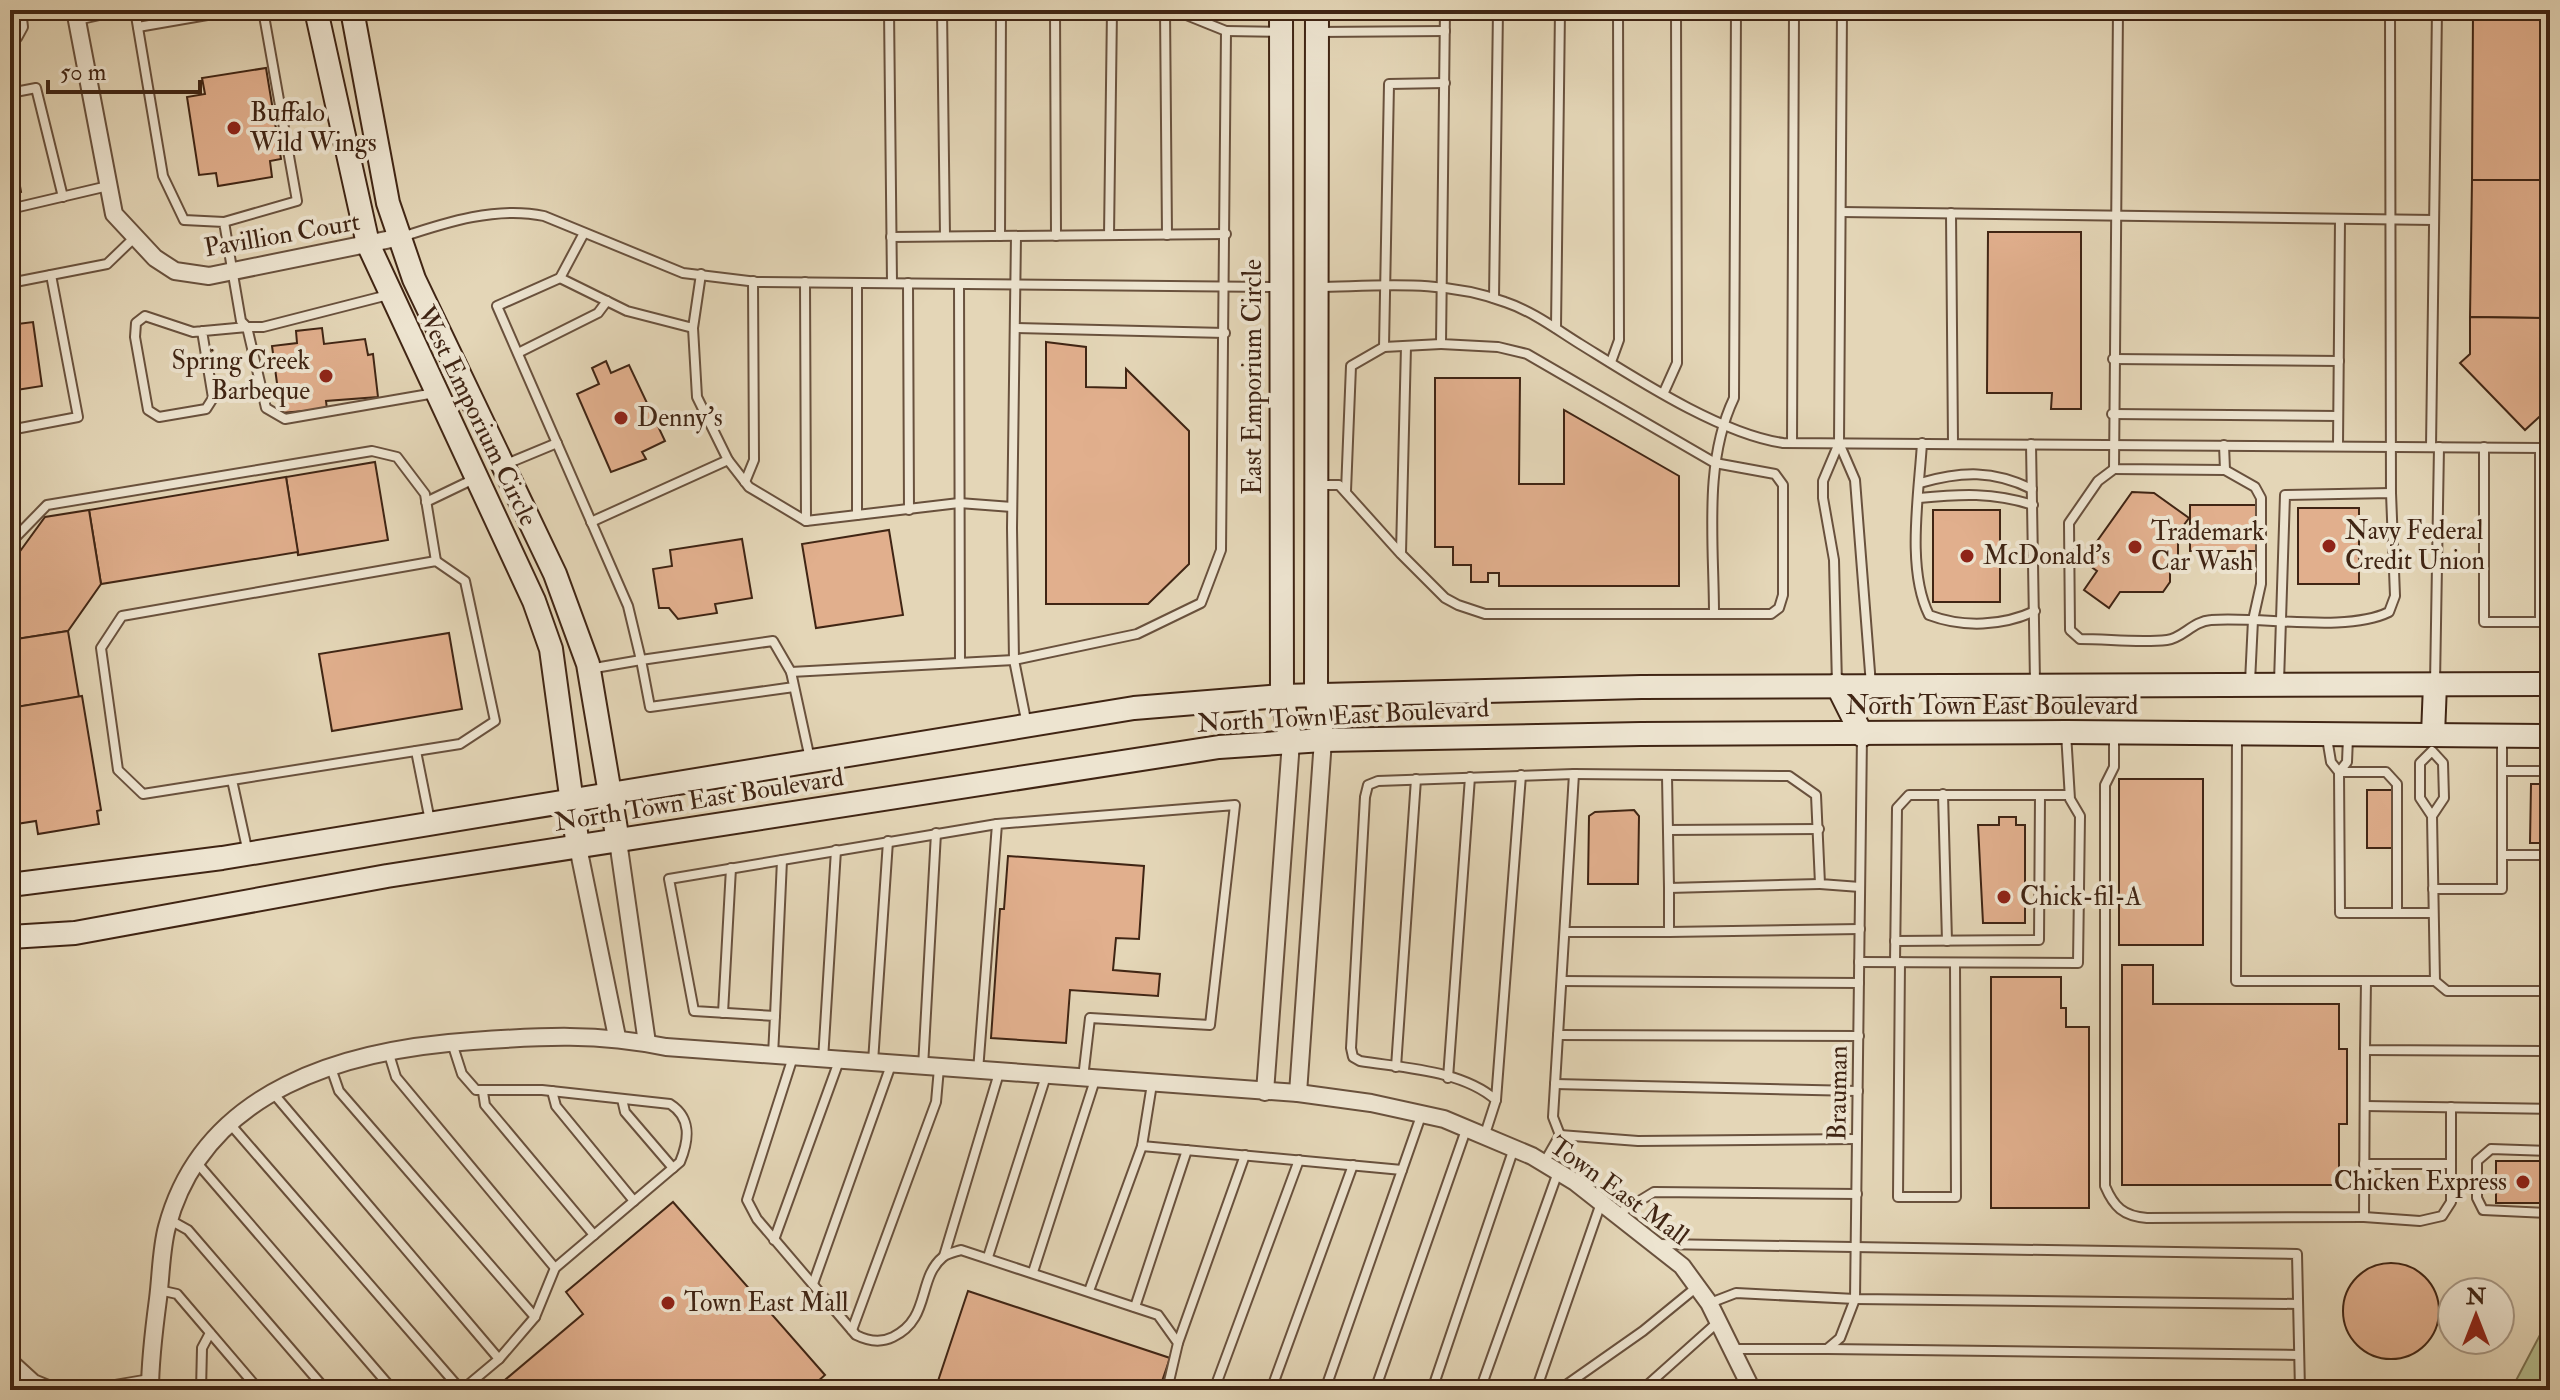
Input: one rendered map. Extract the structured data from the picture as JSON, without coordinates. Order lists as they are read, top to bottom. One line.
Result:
{"streets":{"main road":["East Emporium Circle","West Emporium Circle","North Town East Boulevard"],"street":["Pavillion Court","Town East Mall"],"lane":["Brauman"]},"crossings":[["Pavillion Court","West Emporium Circle"],["East Emporium Circle","North Town East Boulevard"],["West Emporium Circle","North Town East Boulevard"],["North Town East Boulevard","Brauman"]],"places":["Buffalo Wild Wings","Spring Creek Barbeque","Denny's","Navy Federal Credit Union","Trademark Car Wash","McDonald's","Chick-fil-A","Chicken Express","Town East Mall"],"scale_bar":"50 m","north":"top"}
